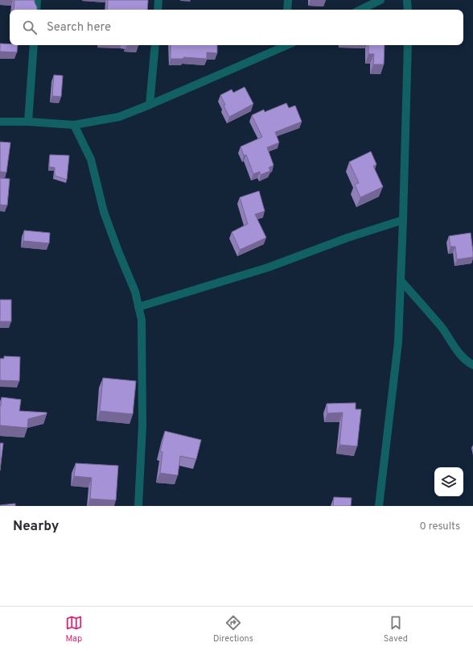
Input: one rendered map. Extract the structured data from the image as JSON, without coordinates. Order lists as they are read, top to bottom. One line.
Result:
{"page":{"search":"Search here","heading":["Nearby","0 results"],"nav":["Map","Directions","Saved"]}}
